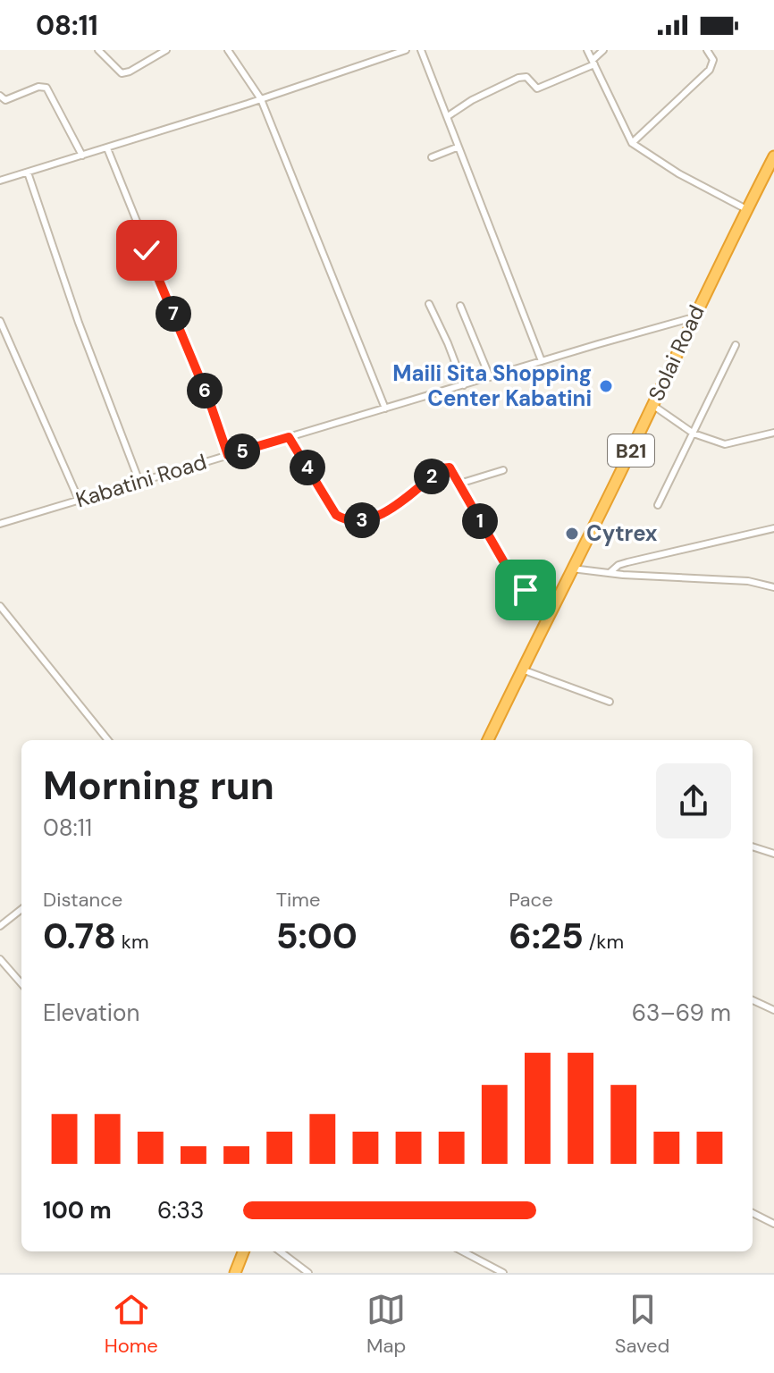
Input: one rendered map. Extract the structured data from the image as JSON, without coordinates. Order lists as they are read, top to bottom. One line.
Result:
{"streets":{"highway":["Solai Road","B21"],"street":["Kabatini Road"]},"crossings":[["Solai Road","Kabatini Road"]],"places":["Maili Sita Shopping Center Kabatini","Cytrex"],"page":{"status":"08:11","pins":["7","6","5","4","2","3","1"],"heading":["Morning run","08:11"],"stats":[["Distance","0.78 km"],["Time","5:00"],["Pace","6:25 /km"]],"chart":["Elevation","63–69 m"],"list":[{"name":"100 m","note":"6:33"}],"tabs":["Home","Map","Saved"]}}
